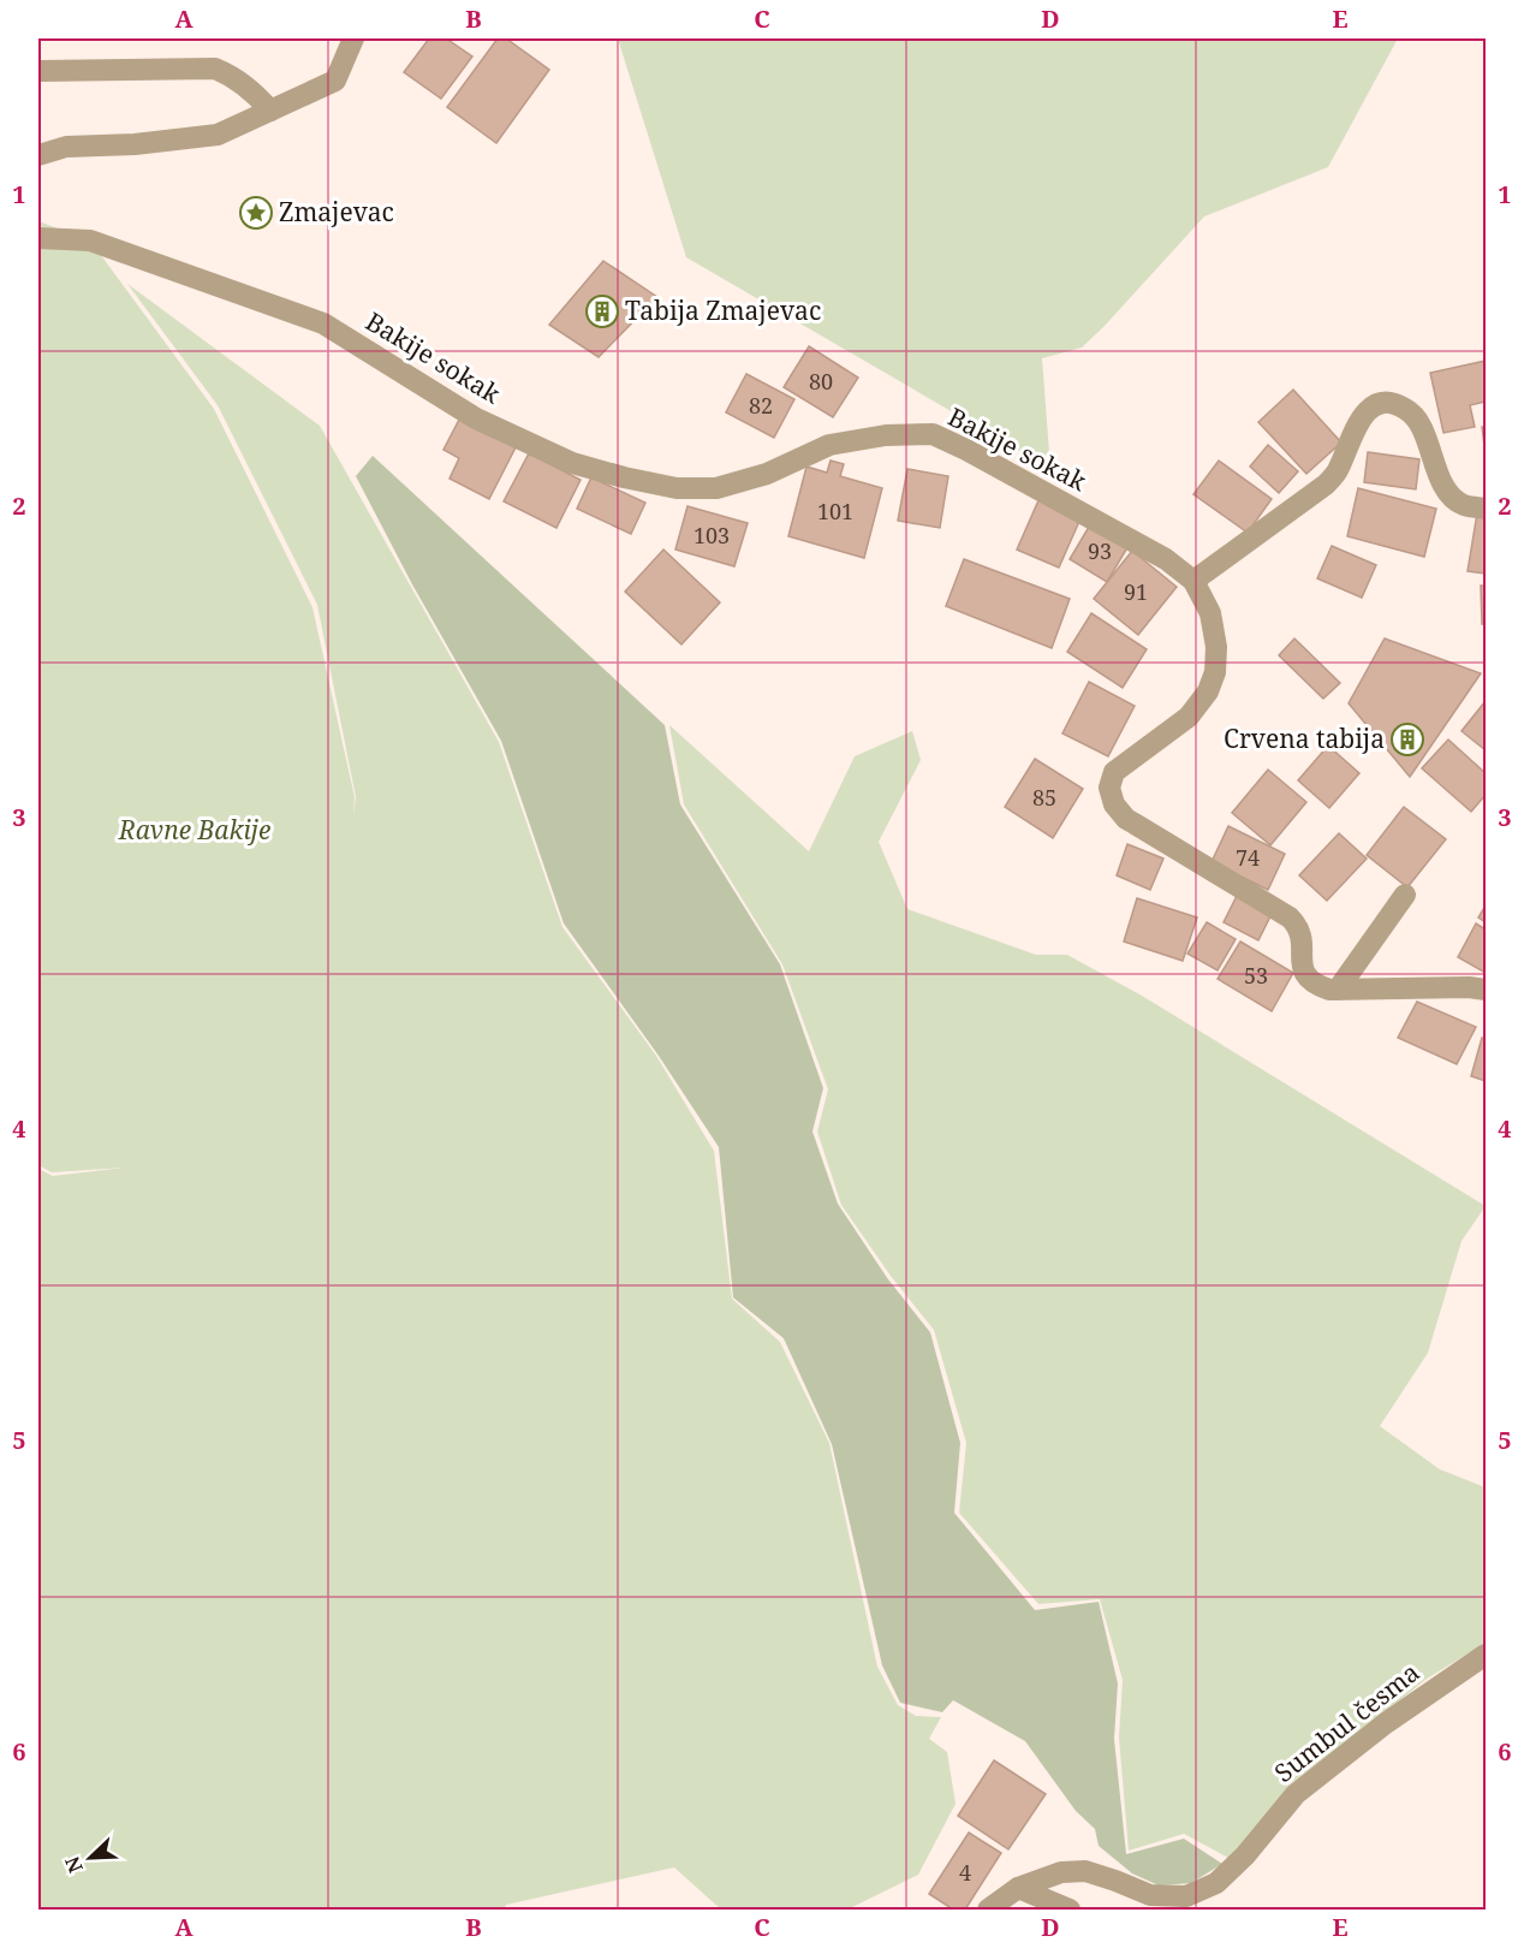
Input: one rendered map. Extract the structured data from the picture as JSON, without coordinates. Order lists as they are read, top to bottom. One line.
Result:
{"streets":{"street":["Bakije sokak","Sumbul česma"]},"parks":["Ravne Bakije"],"places":{"place":["Zmajevac"],"building":["Tabija Zmajevac","Crvena tabija"]},"house_numbers":["80","82","101","103","93","91","85","74","53","4"],"north":"bottom left","grid":{"columns":["A","B","C","D","E"],"rows":["1","2","3","4","5","6"]}}
